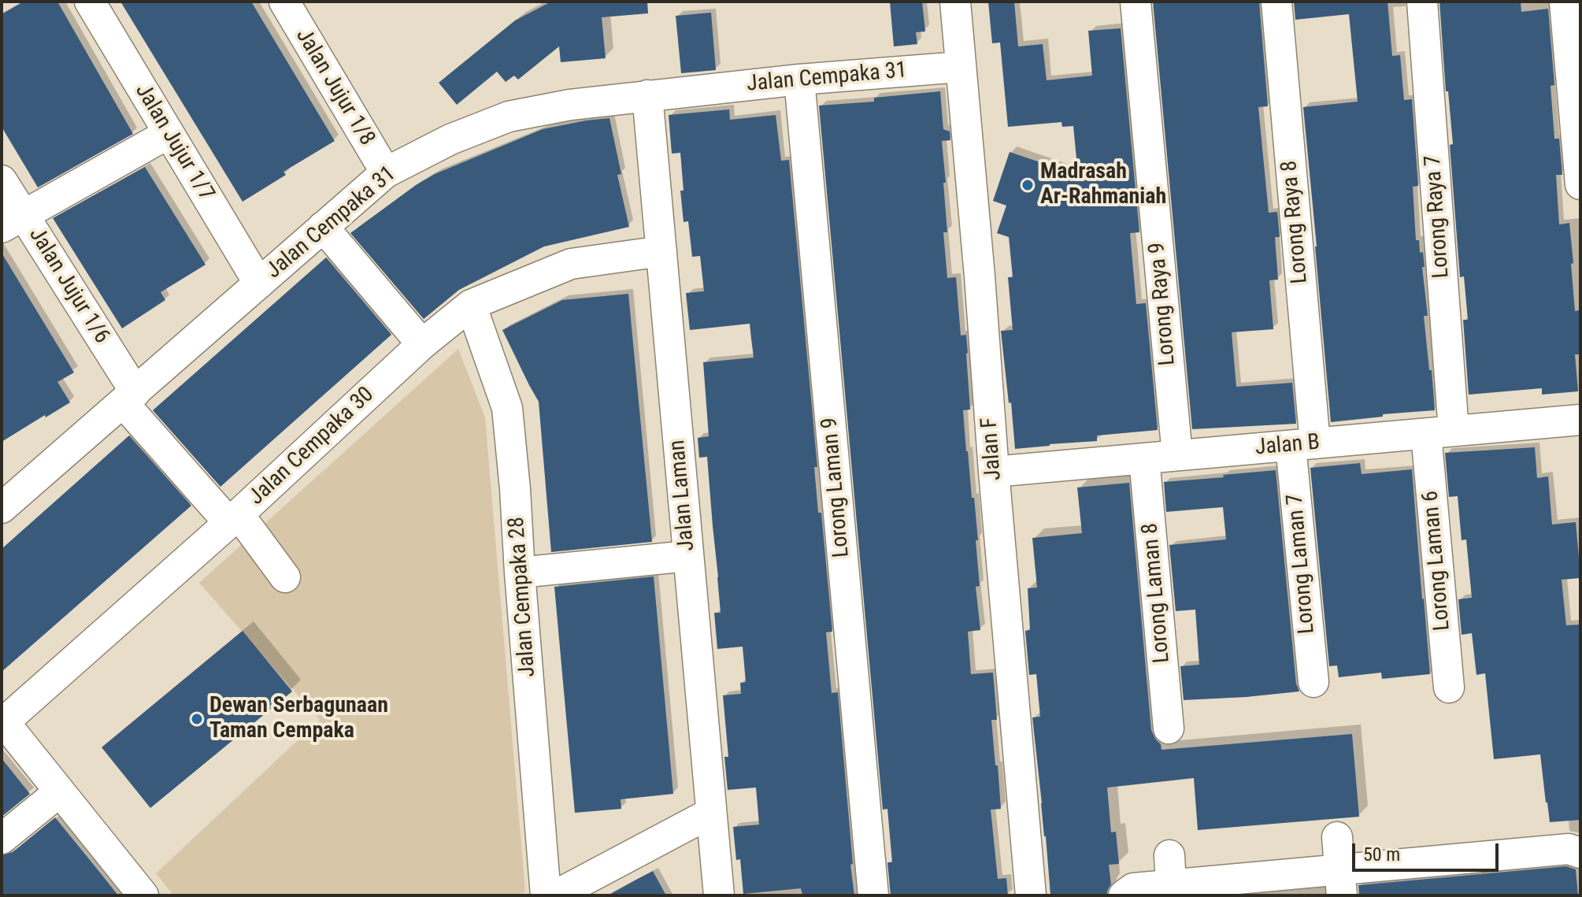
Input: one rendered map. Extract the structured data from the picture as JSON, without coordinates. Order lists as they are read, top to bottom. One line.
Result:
{"streets":{"street":["Jalan Cempaka 31","Jalan Jujur 1/8","Jalan Jujur 1/7","Lorong Raya 7","Lorong Raya 8","Jalan Jujur 1/6","Lorong Raya 9","Jalan B","Jalan Cempaka 30","Jalan F","Lorong Laman 9","Jalan Laman","Lorong Laman 6","Lorong Laman 7","Lorong Laman 8","Jalan Cempaka 28"]},"crossings":[["Jalan Cempaka 31","Jalan Jujur 1/8"],["Jalan Cempaka 31","Jalan Jujur 1/7"],["Jalan Cempaka 31","Jalan Jujur 1/6"],["Jalan Cempaka 31","Jalan F"],["Jalan Cempaka 31","Lorong Laman 9"],["Jalan Cempaka 31","Jalan Laman"],["Lorong Raya 7","Jalan B"],["Lorong Raya 7","Lorong Laman 6"],["Lorong Raya 8","Jalan B"],["Lorong Raya 8","Lorong Laman 7"],["Jalan Jujur 1/6","Jalan Cempaka 30"],["Lorong Raya 9","Jalan B"],["Jalan B","Jalan F"],["Jalan B","Lorong Laman 6"],["Jalan B","Lorong Laman 7"],["Jalan B","Lorong Laman 8"],["Jalan Cempaka 30","Jalan Laman"],["Jalan Cempaka 30","Jalan Cempaka 28"]],"places":["Madrasah Ar-Rahmaniah","Dewan Serbagunaan Taman Cempaka"],"scale_bar":"50 m"}
